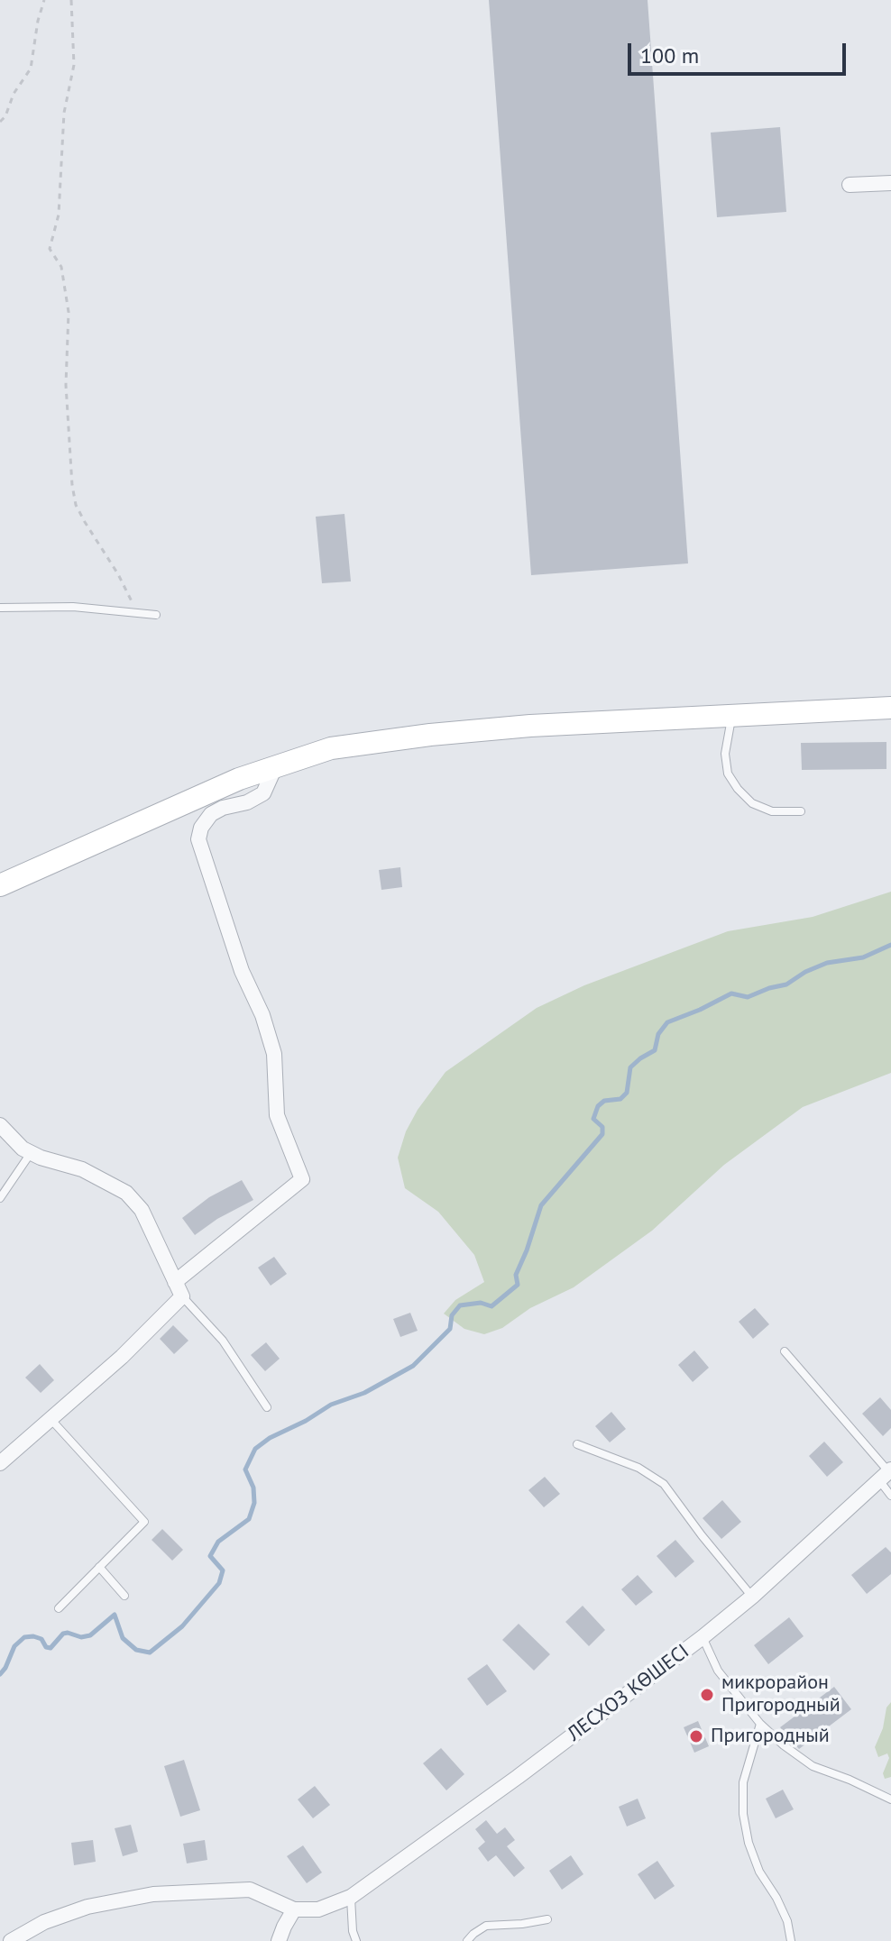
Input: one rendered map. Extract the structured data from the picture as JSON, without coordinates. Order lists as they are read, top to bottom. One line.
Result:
{"streets":{"street":["ЛЕСХОЗ КӨШЕСІ"]},"places":["микрорайон Пригородный","Пригородный"],"scale_bar":"100 m"}
